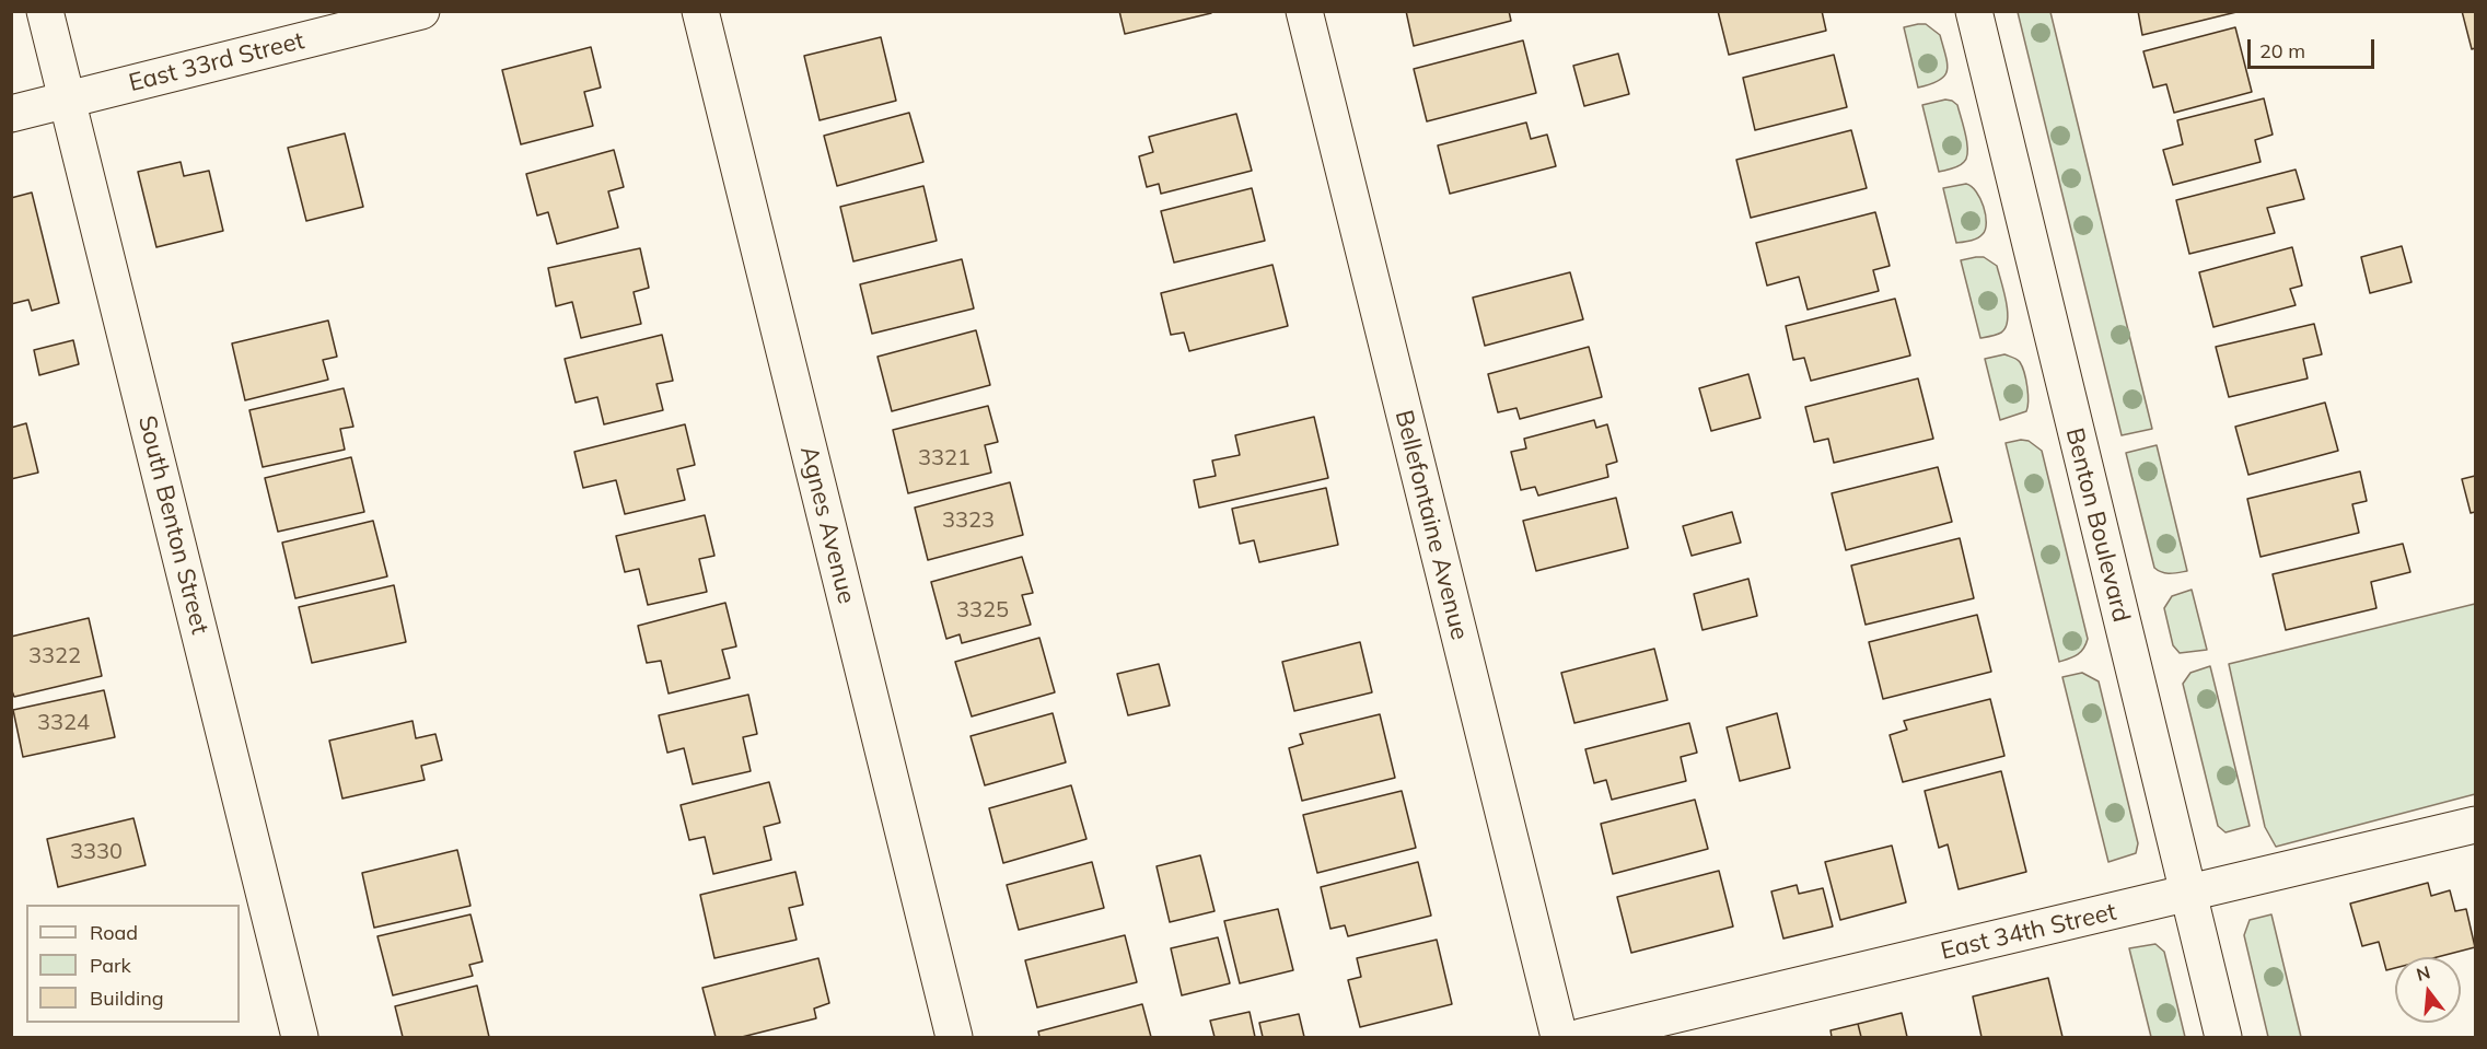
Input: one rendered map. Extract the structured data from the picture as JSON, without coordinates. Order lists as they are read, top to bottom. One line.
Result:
{"streets":{"street":["East 33rd Street","South Benton Street","Agnes Avenue","Bellefontaine Avenue","Benton Boulevard","East 34th Street"]},"crossings":[["East 33rd Street","South Benton Street"],["Benton Boulevard","East 34th Street"]],"house_numbers":["3321","3323","3325","3322","3324","3330"],"legend":["Road","Park","Building"],"scale_bar":"20 m","north":"top"}
